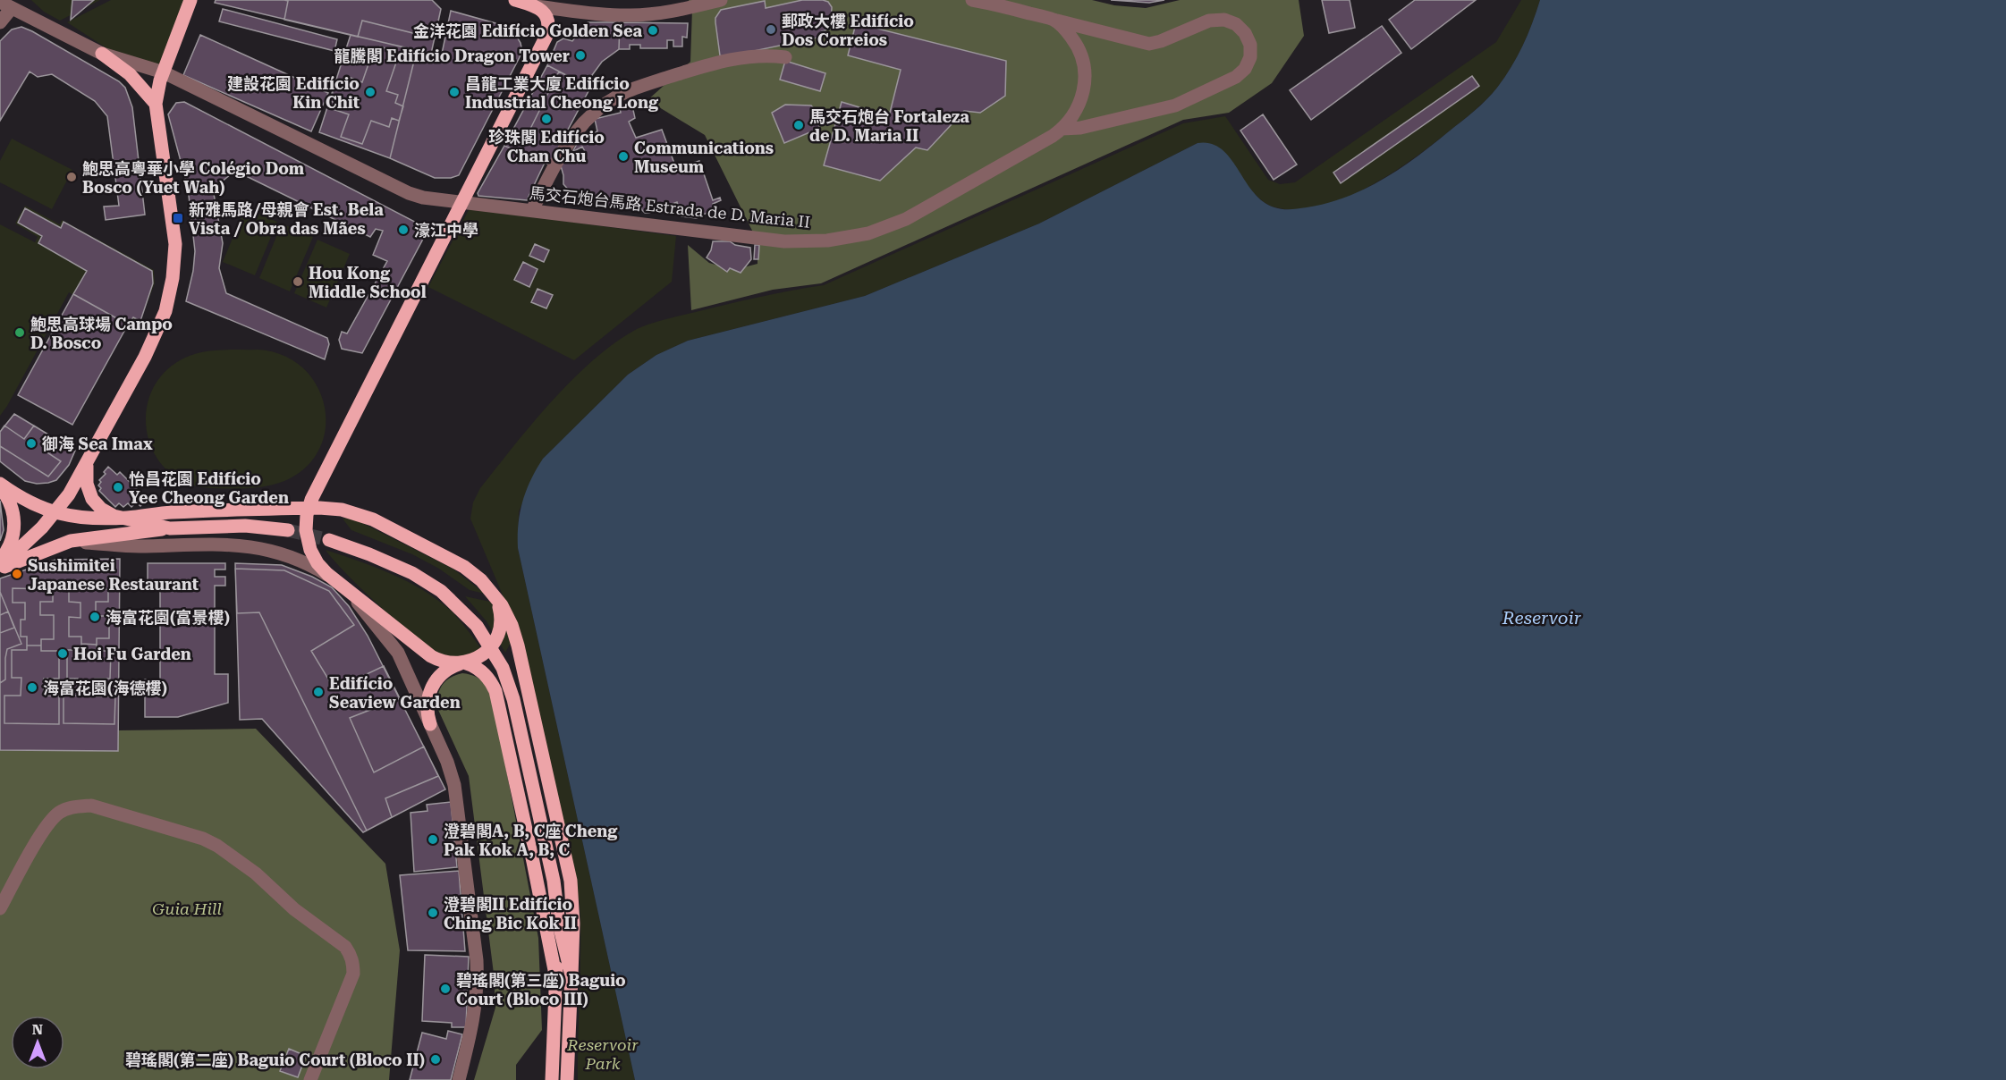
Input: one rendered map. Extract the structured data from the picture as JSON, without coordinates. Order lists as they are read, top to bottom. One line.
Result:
{"streets":{"street":["馬交石炮台馬路 Estrada de D. Maria II"]},"water":["Reservoir"],"parks":["Guia Hill","Reservoir Park"],"places":{"other":["郵政大樓 Edifício Dos Correios","金洋花園 Edifício Golden Sea","龍騰閣 Edifício Dragon Tower","建設花園 Edifício Kin Chit","昌龍工業大廈 Edifício Industrial Cheong Long","珍珠閣 Edifício Chan Chu","馬交石炮台 Fortaleza de D. Maria II","Communications Museum","鮑思高粵華小學 Colégio Dom Bosco (Yuet Wah)","濠江中學","Hou Kong Middle School","鮑思高球場 Campo D. Bosco","御海 Sea Imax","怡昌花園 Edifício Yee Cheong Garden","Sushimitei Japanese Restaurant","海富花園(富景樓)","Hoi Fu Garden","海富花園(海德樓)","Edifício Seaview Garden","澄碧閣A, B, C座 Cheng Pak Kok A, B, C","澄碧閣II Edifício Ching Bic Kok II","碧瑤閣(第三座) Baguio Court (Bloco III)","碧瑤閣(第二座) Baguio Court (Bloco II)"],"transit":["新雅馬路/母親會 Est. Bela Vista / Obra das Mães"]},"north":"top"}
